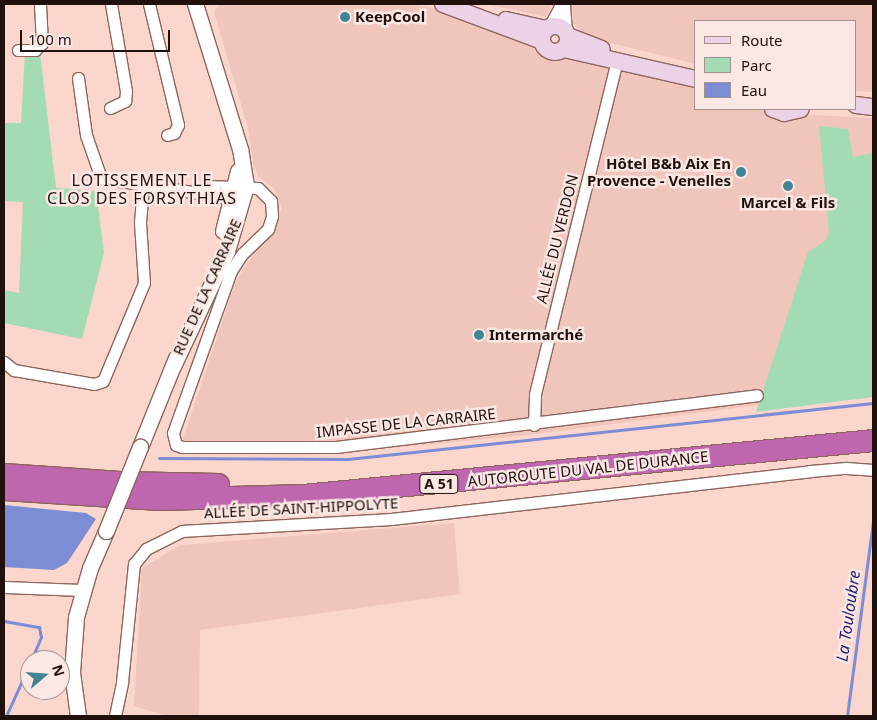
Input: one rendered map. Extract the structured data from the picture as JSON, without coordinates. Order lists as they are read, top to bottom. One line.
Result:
{"streets":{"highway":["AUTOROUTE DU VAL DE DURANCE","A 51"],"street":["ALLÉE DU VERDON","RUE DE LA CARRAIRE","IMPASSE DE LA CARRAIRE","ALLÉE DE SAINT-HIPPOLYTE"]},"crossings":[["ALLÉE DU VERDON","IMPASSE DE LA CARRAIRE"],["RUE DE LA CARRAIRE","IMPASSE DE LA CARRAIRE"]],"districts":["LOTISSEMENT LE CLOS DES FORSYTHIAS"],"water":["La Touloubre"],"places":["KeepCool","Hôtel B&b Aix En Provence - Venelles","Marcel & Fils","Intermarché"],"legend":["Route","Parc","Eau"],"scale_bar":"100 m","north":"right"}
